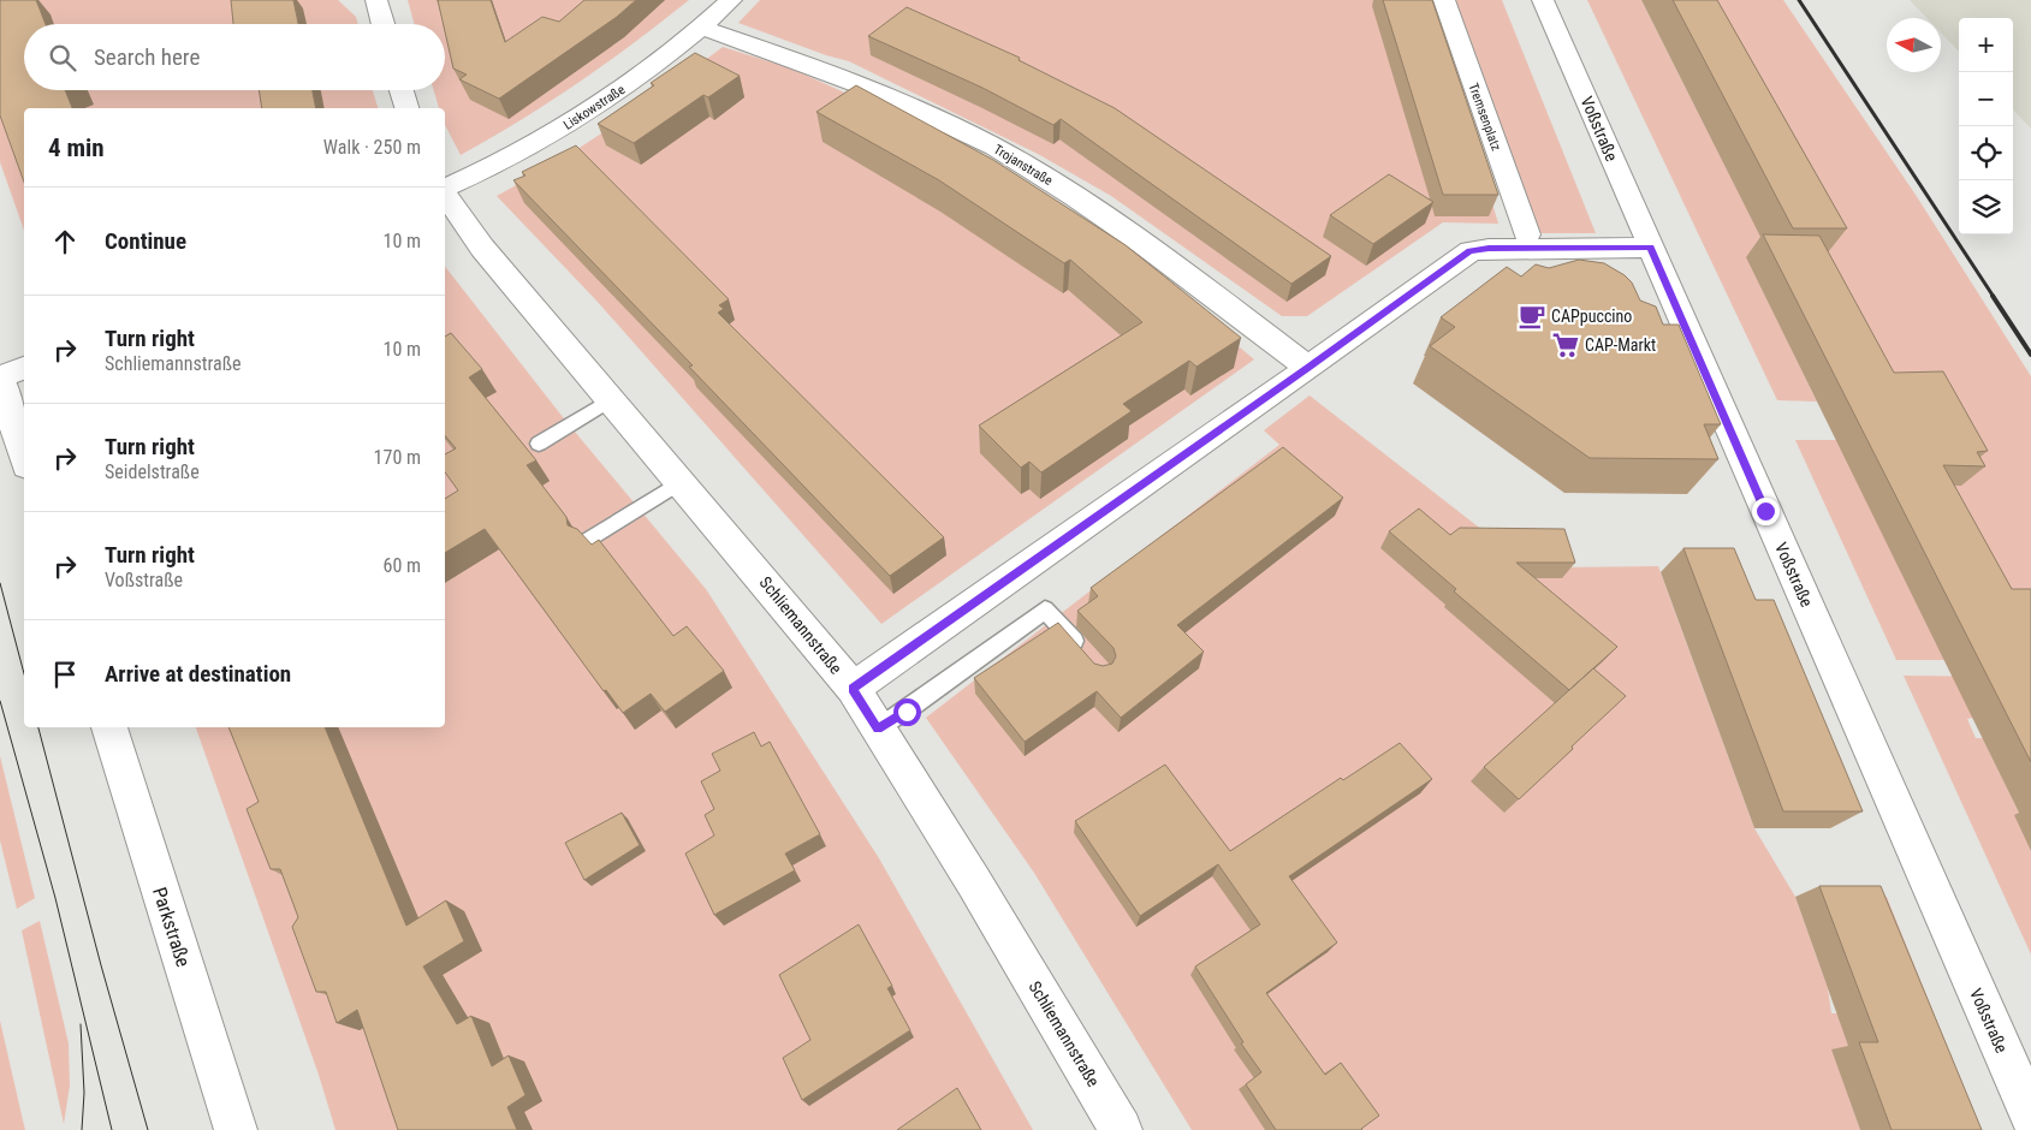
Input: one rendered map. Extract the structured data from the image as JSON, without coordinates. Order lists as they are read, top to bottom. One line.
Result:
{"streets":{"street":["Liskowstraße","Tremsenplatz","Voßstraße","Trojanstraße","Schliemannstraße","Parkstraße"]},"crossings":[["Liskowstraße","Trojanstraße"]],"places":{"cafe":["CAPpuccino"],"supermarket":["CAP-Markt"]},"north":"left","page":{"map_buttons":["+","−"],"search":"Search here","heading":["4 min","Walk · 250 m"],"list":[["Continue","10 m"],["Turn right","Schliemannstraße","10 m"],["Turn right","Seidelstraße","170 m"],["Turn right","Voßstraße","60 m"],"Arrive at destination"]}}
